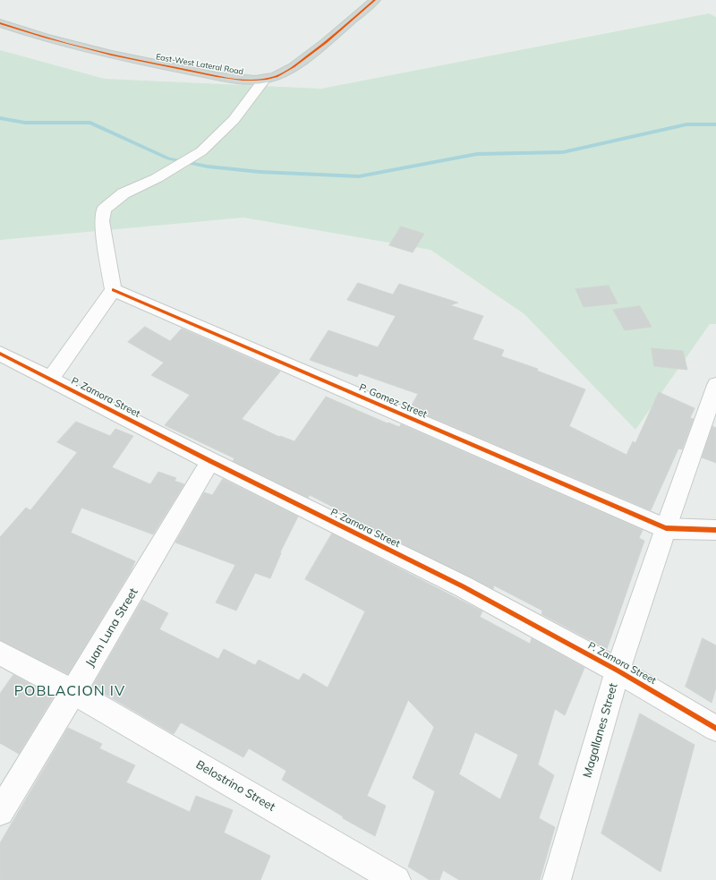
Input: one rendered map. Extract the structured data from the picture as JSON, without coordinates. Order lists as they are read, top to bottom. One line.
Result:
{"streets":{"main road":["East-West Lateral Road"],"street":["P. Zamora Street","P. Gomez Street","Juan Luna Street","Magallanes Street","Belostrino Street"]},"crossings":[["P. Zamora Street","Juan Luna Street"],["P. Zamora Street","Magallanes Street"],["P. Gomez Street","Magallanes Street"],["Juan Luna Street","Belostrino Street"]],"districts":["POBLACION IV"]}
